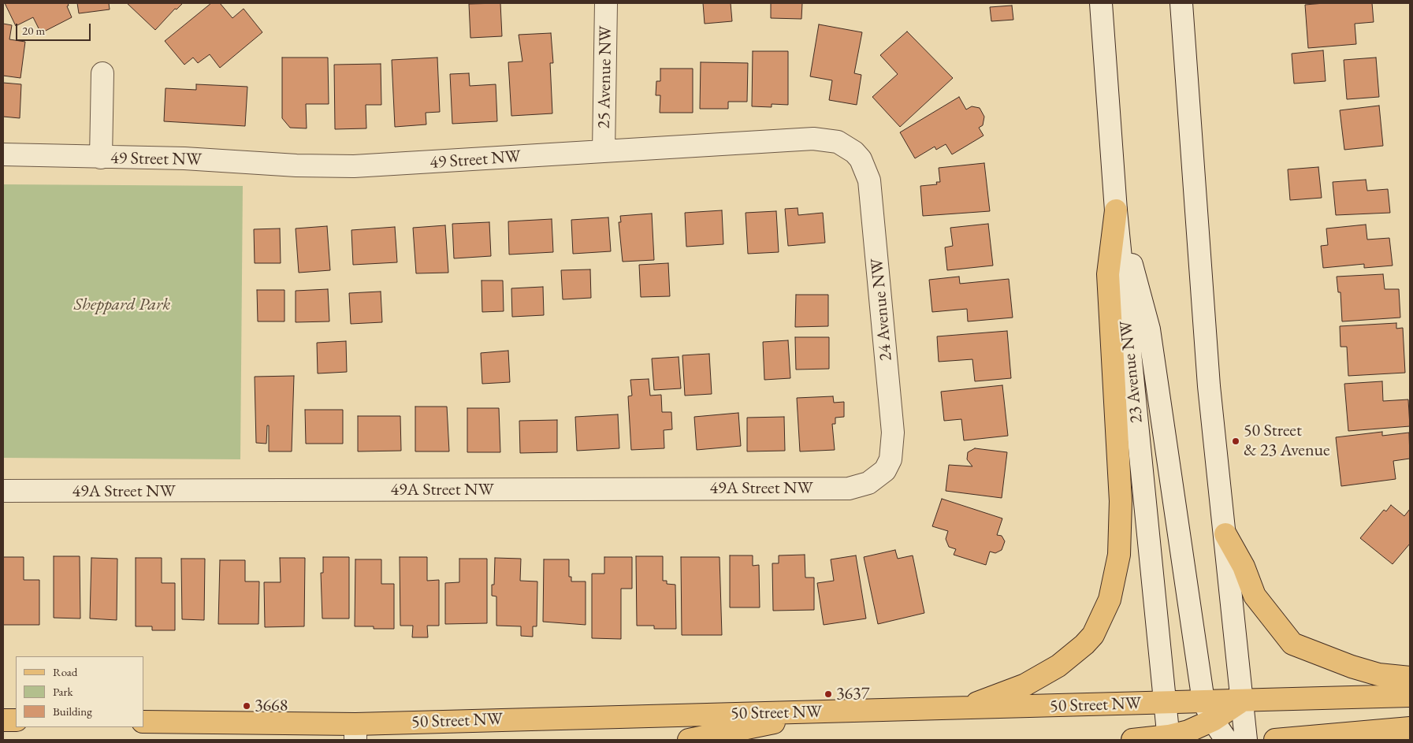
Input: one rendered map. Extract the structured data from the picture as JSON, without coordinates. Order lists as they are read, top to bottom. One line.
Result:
{"streets":{"main road":["50 Street NW"],"street":["25 Avenue NW","49 Street NW","24 Avenue NW","23 Avenue NW","49A Street NW"]},"crossings":[["25 Avenue NW","49 Street NW"],["49 Street NW","24 Avenue NW"],["24 Avenue NW","49A Street NW"],["23 Avenue NW","50 Street NW"]],"parks":["Sheppard Park"],"places":["50 Street & 23 Avenue","3637","3668"],"legend":["Road","Park","Building"],"scale_bar":"20 m"}
